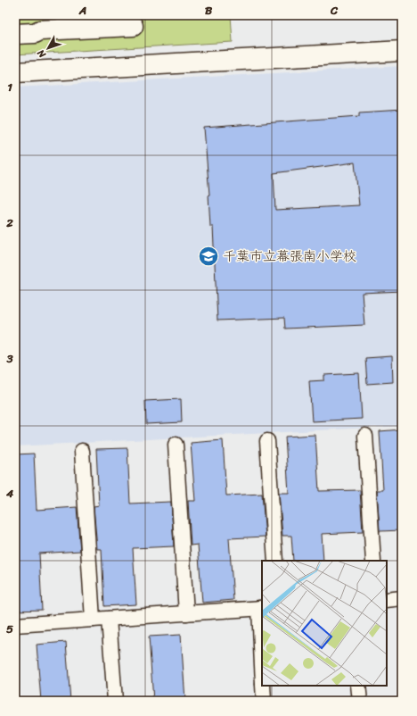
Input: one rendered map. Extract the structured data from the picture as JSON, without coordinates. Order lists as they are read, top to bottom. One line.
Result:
{"places":{"school or university":["千葉市立幕張南小学校"]},"north":"bottom left","grid":{"columns":["A","B","C"],"rows":["1","2","3","4","5"]}}
